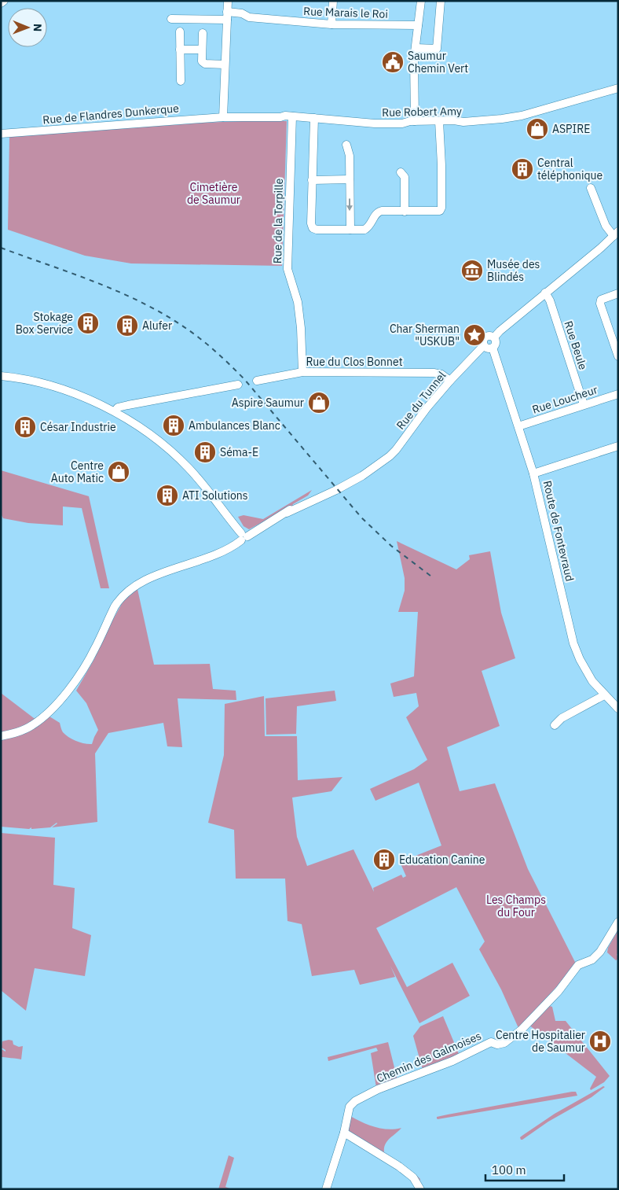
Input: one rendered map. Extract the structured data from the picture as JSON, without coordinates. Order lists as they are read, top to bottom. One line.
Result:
{"streets":{"street":["Rue Marais le Roi","Rue Robert Amy","Rue de Flandres Dunkerque","Rue de la Torpille","Rue Beule","Rue du Clos Bonnet","Rue Loucheur","Rue du Tunnel","Route de Fontevraud","Chemin des Galmoises"]},"crossings":[["Rue Robert Amy","Rue de Flandres Dunkerque"],["Rue Robert Amy","Rue de la Torpille"],["Rue de la Torpille","Rue du Clos Bonnet"],["Rue Beule","Rue Loucheur"],["Rue du Clos Bonnet","Rue du Tunnel"],["Rue Loucheur","Route de Fontevraud"],["Rue du Tunnel","Route de Fontevraud"]],"parks":["Cimetière de Saumur","Les Champs du Four"],"places":{"public building":["Saumur Chemin Vert"],"shop":["ASPIRE","Aspire Saumur","Centre Auto Matic"],"building":["Central téléphonique","Stokage Box Service","Alufer","Ambulances Blanc","César Industrie","Séma-E","ATI Solutions","Education Canine"],"museum":["Musée des Blindés"],"place":["Char Sherman \"USKUB\""],"hospital":["Centre Hospitalier de Saumur"]},"scale_bar":"100 m","north":"right"}
